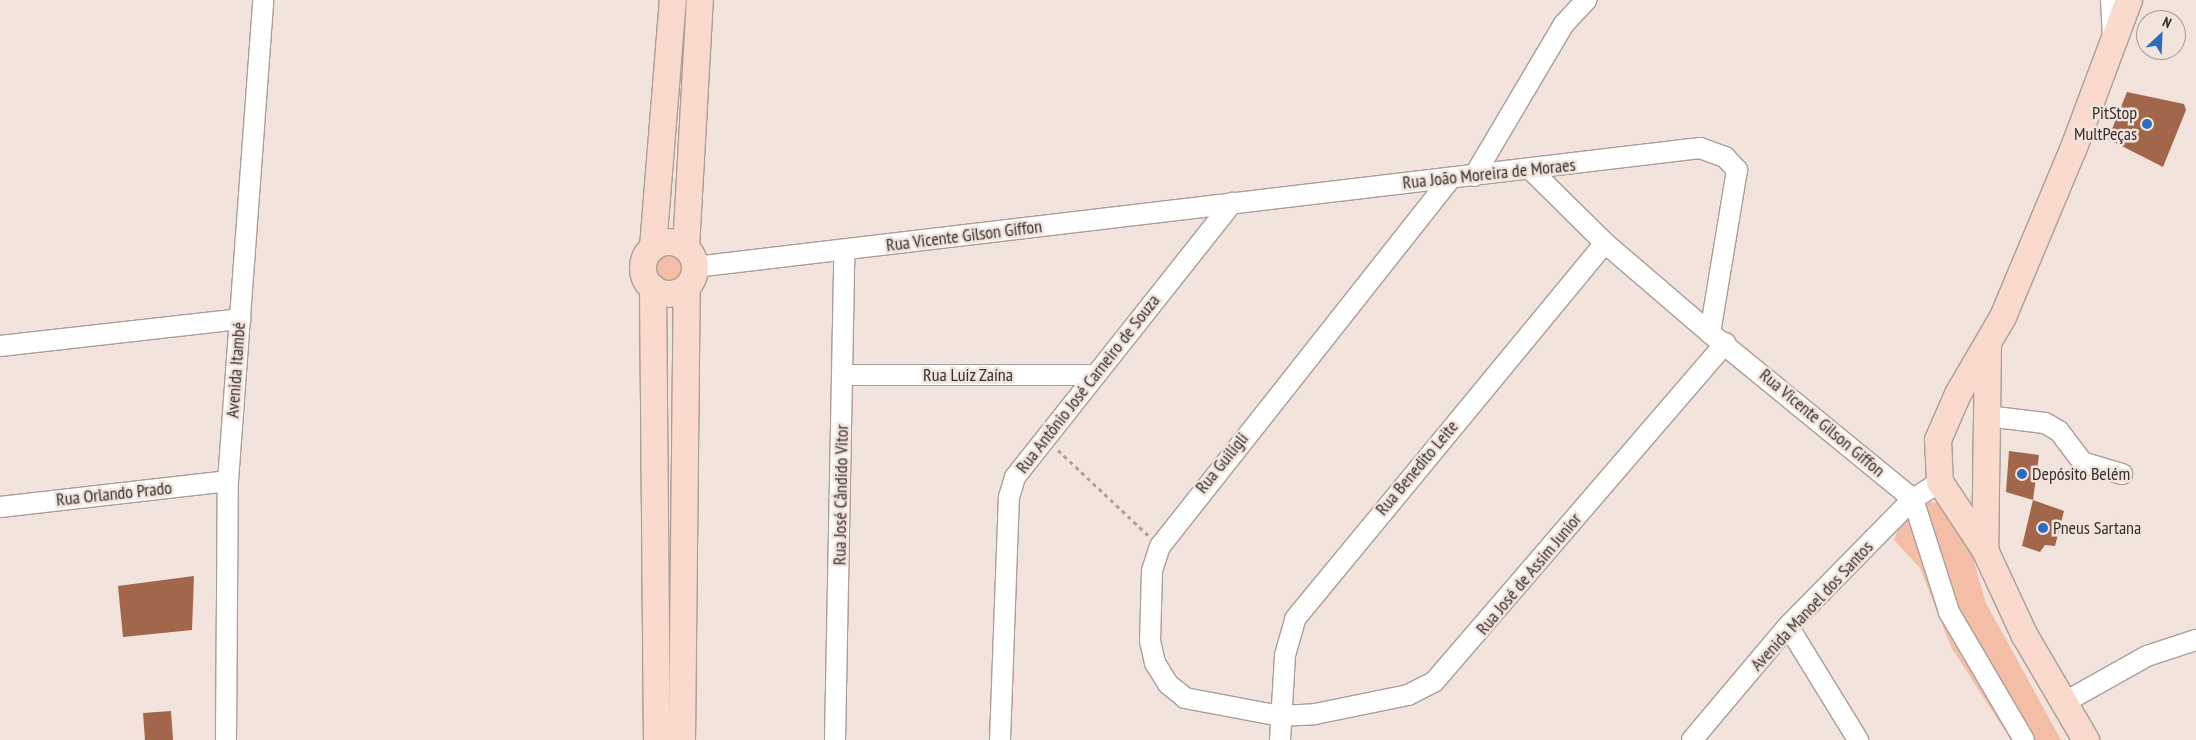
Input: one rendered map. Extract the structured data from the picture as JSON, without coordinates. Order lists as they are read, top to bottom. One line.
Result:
{"streets":{"street":["Rua João Moreira de Moraes","Rua Vicente Gilson Giffon","Avenida Itambé","Rua Luiz Zaína","Rua Antônio José Carneiro de Souza","Rua Guiligli","Rua Benedito Leite","Rua Orlando Prado","Rua José Cândido Vitor","Rua José de Assim Junior","Avenida Manoel dos Santos"]},"crossings":[["Rua João Moreira de Moraes","Rua Vicente Gilson Giffon"],["Rua João Moreira de Moraes","Rua Antônio José Carneiro de Souza"],["Rua João Moreira de Moraes","Rua Guiligli"],["Rua João Moreira de Moraes","Rua José de Assim Junior"],["Rua Vicente Gilson Giffon","Rua Antônio José Carneiro de Souza"],["Rua Vicente Gilson Giffon","Rua Benedito Leite"],["Rua Vicente Gilson Giffon","Rua José Cândido Vitor"],["Rua Vicente Gilson Giffon","Rua José de Assim Junior"],["Rua Vicente Gilson Giffon","Avenida Manoel dos Santos"],["Avenida Itambé","Rua Orlando Prado"],["Rua Luiz Zaína","Rua Antônio José Carneiro de Souza"],["Rua Luiz Zaína","Rua José Cândido Vitor"],["Rua Guiligli","Rua Benedito Leite"],["Rua Guiligli","Rua José de Assim Junior"],["Rua Benedito Leite","Rua José de Assim Junior"]],"places":["PitStop MultPeças","Depósito Belém","Pneus Sartana"],"north":"top right"}
